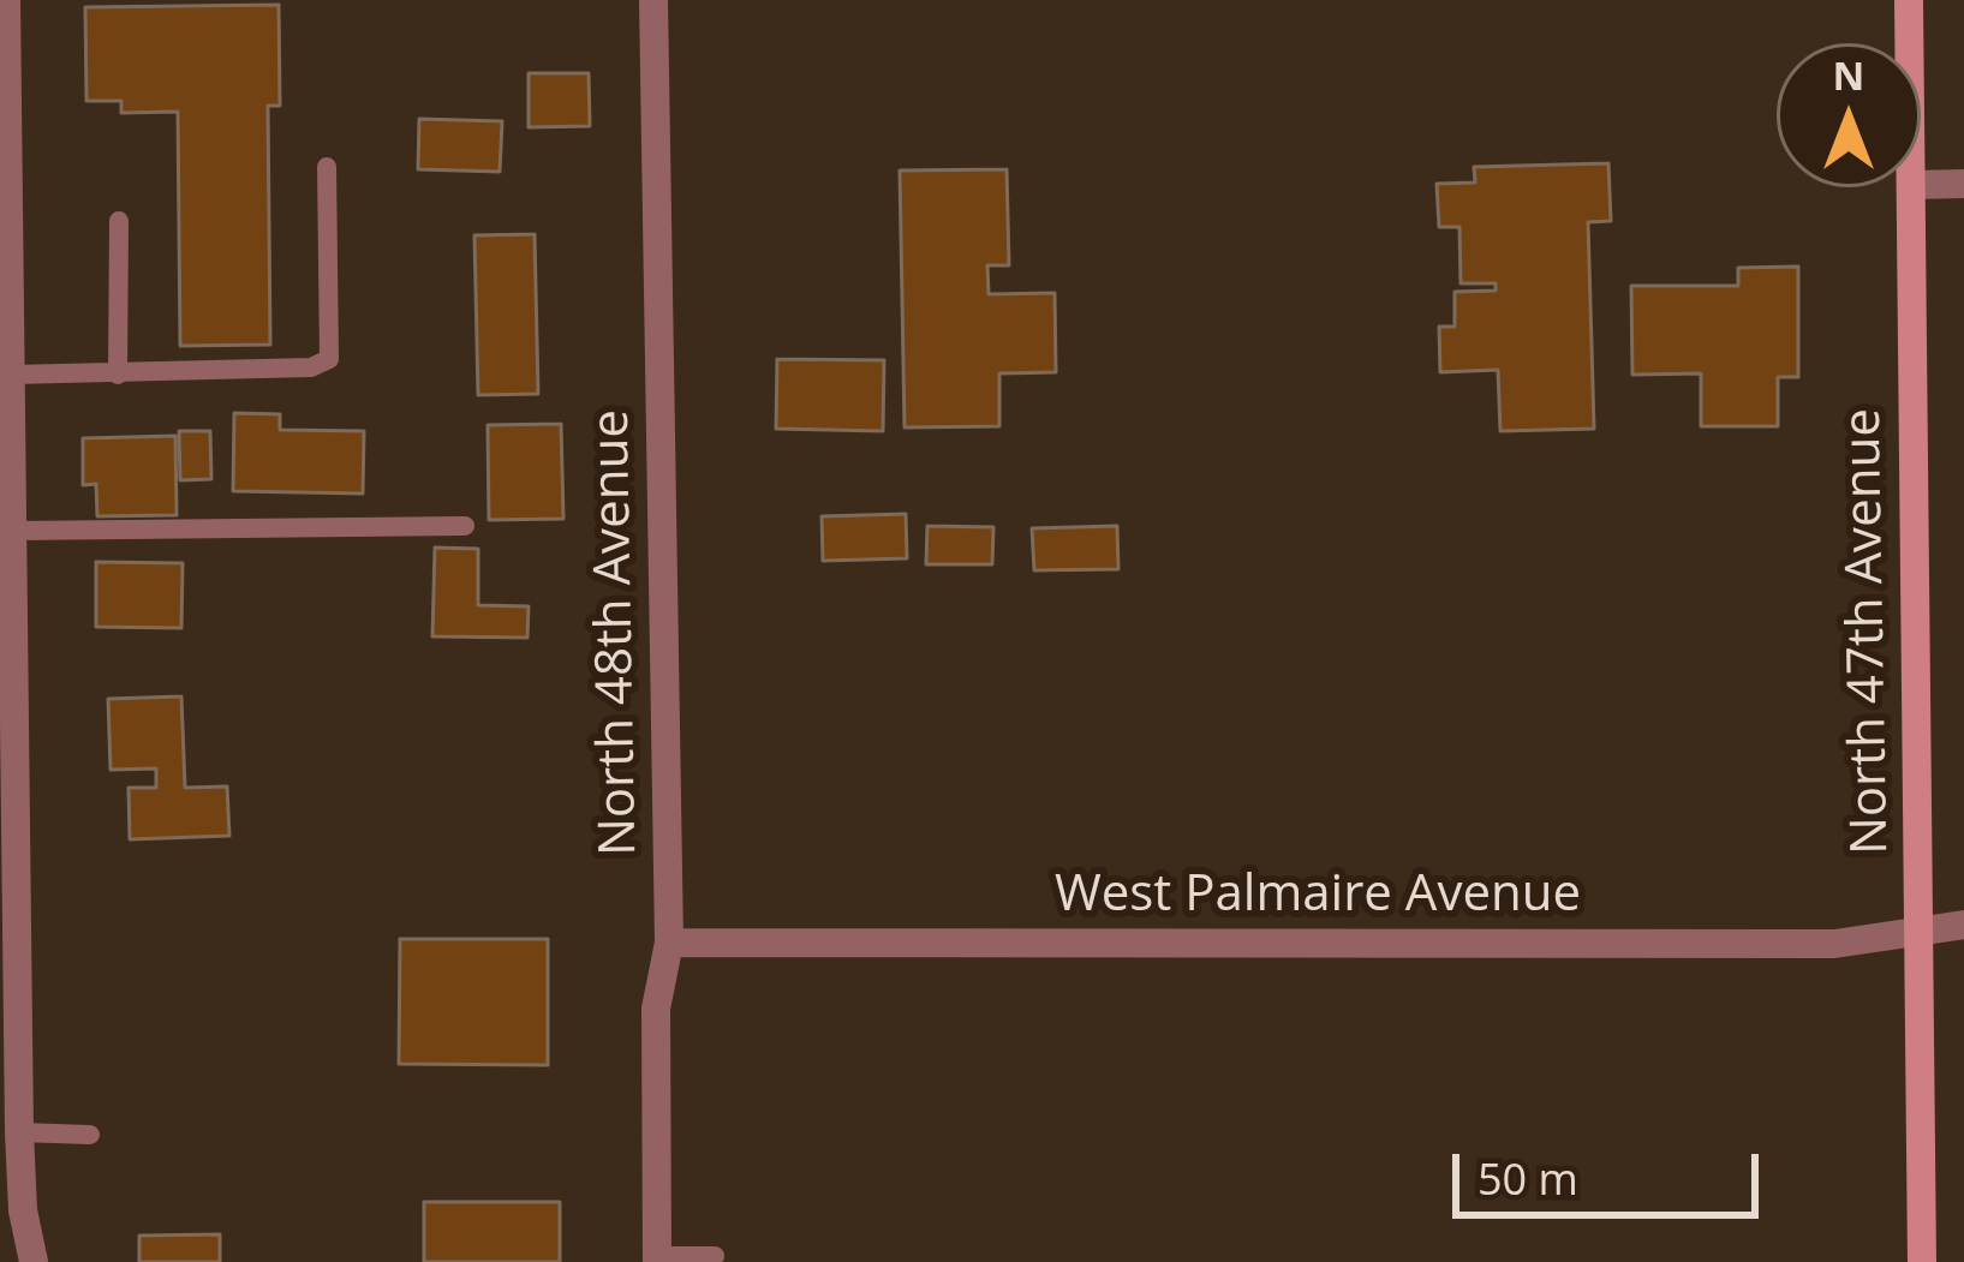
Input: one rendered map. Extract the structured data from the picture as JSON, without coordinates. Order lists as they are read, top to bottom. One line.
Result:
{"streets":{"street":["North 47th Avenue","North 48th Avenue","West Palmaire Avenue"]},"crossings":[["North 47th Avenue","West Palmaire Avenue"],["North 48th Avenue","West Palmaire Avenue"]],"scale_bar":"50 m","north":"top"}
